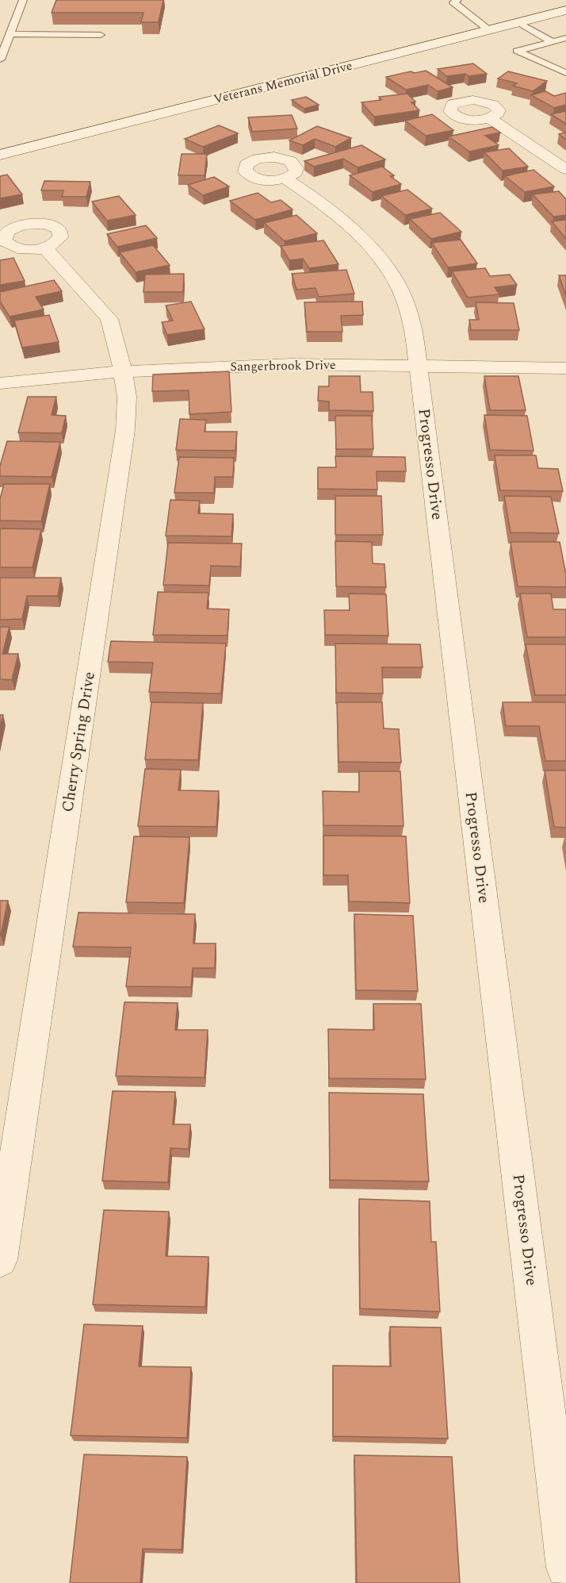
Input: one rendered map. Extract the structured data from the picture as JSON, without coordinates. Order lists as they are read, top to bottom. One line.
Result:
{"streets":{"street":["Veterans Memorial Drive","Sangerbrook Drive","Progresso Drive","Cherry Spring Drive"]},"crossings":[["Sangerbrook Drive","Progresso Drive"],["Sangerbrook Drive","Cherry Spring Drive"]]}
